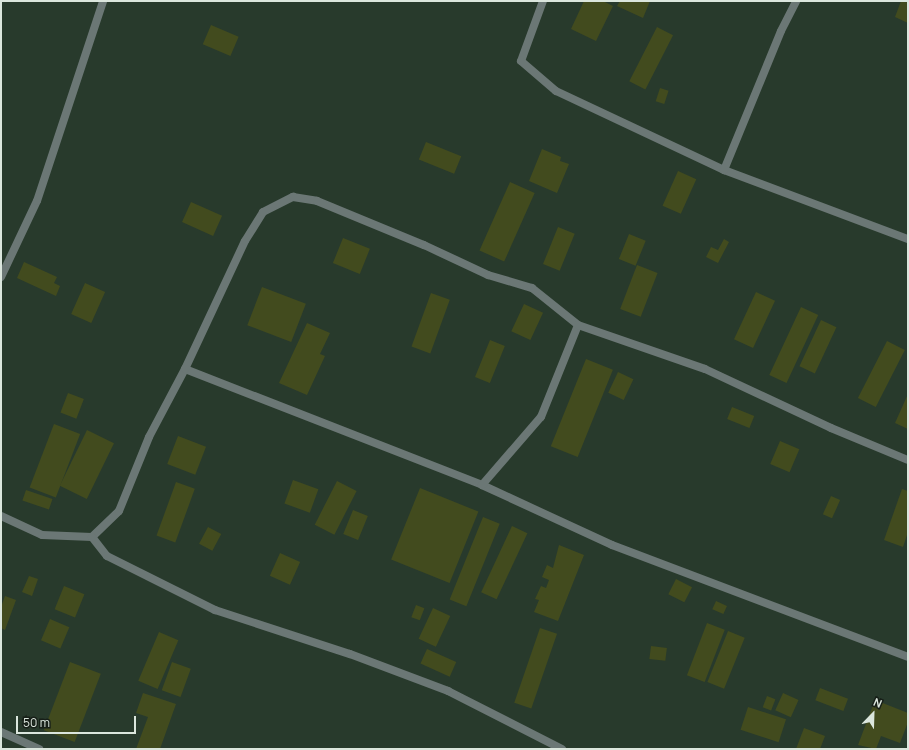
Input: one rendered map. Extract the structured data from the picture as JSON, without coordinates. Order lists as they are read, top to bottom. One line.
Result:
{"scale_bar":"50 m","north":"top right"}
